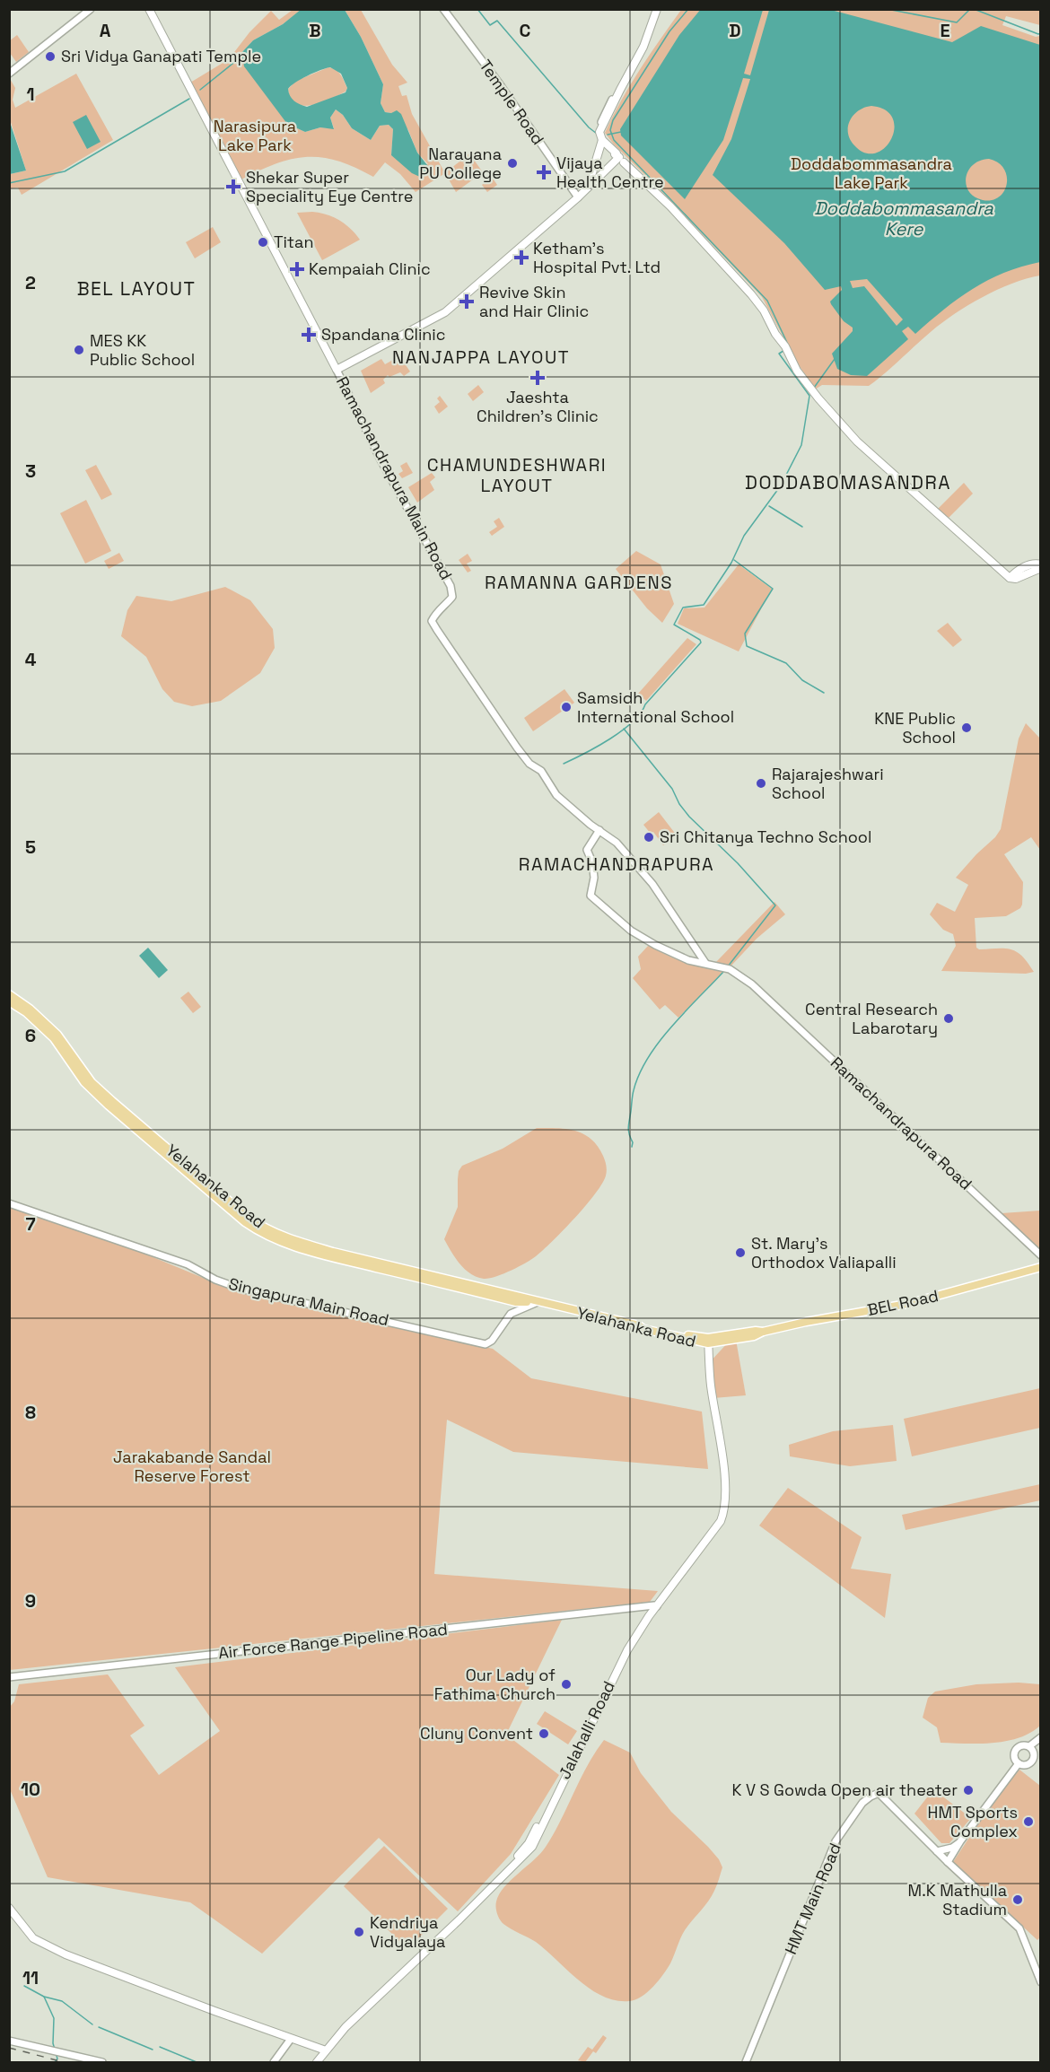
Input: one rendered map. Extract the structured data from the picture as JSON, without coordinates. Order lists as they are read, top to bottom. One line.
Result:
{"streets":{"main road":["Yelahanka Road","BEL Road","Jalahalli Road"],"street":["Temple Road","Ramachandrapura Main Road","Ramachandrapura Road","Singapura Main Road","Air Force Range Pipeline Road","HMT Main Road"]},"crossings":[["Ramachandrapura Main Road","Ramachandrapura Road"],["Yelahanka Road","Singapura Main Road"],["Yelahanka Road","BEL Road"],["BEL Road","Jalahalli Road"],["Air Force Range Pipeline Road","Jalahalli Road"]],"districts":["BEL LAYOUT","NANJAPPA LAYOUT","CHAMUNDESHWARI LAYOUT","DODDABOMASANDRA","RAMANNA GARDENS","RAMACHANDRAPURA"],"water":["Doddabommasandra Kere"],"parks":["Narasipura Lake Park","Doddabommasandra Lake Park","Jarakabande Sandal Reserve Forest"],"places":{"other":["Sri Vidya Ganapati Temple","Narayana PU College","Titan","MES KK Public School","Samsidh International School","KNE Public School","Rajarajeshwari School","Sri Chitanya Techno School","Central Research Labarotary","St. Mary's Orthodox Valiapalli","Our Lady of Fathima Church","Cluny Convent","K V S Gowda Open air theater","HMT Sports Complex","M.K Mathulla Stadium","Kendriya Vidyalaya"],"health":["Vijaya Health Centre","Shekar Super Speciality Eye Centre","Ketham's Hospital Pvt. Ltd","Kempaiah Clinic","Revive Skin and Hair Clinic","Spandana Clinic","Jaeshta Children's Clinic"]},"grid":{"columns":["A","B","C","D","E"],"rows":["1","2","3","4","5","6","7","8","9","10","11"]}}
